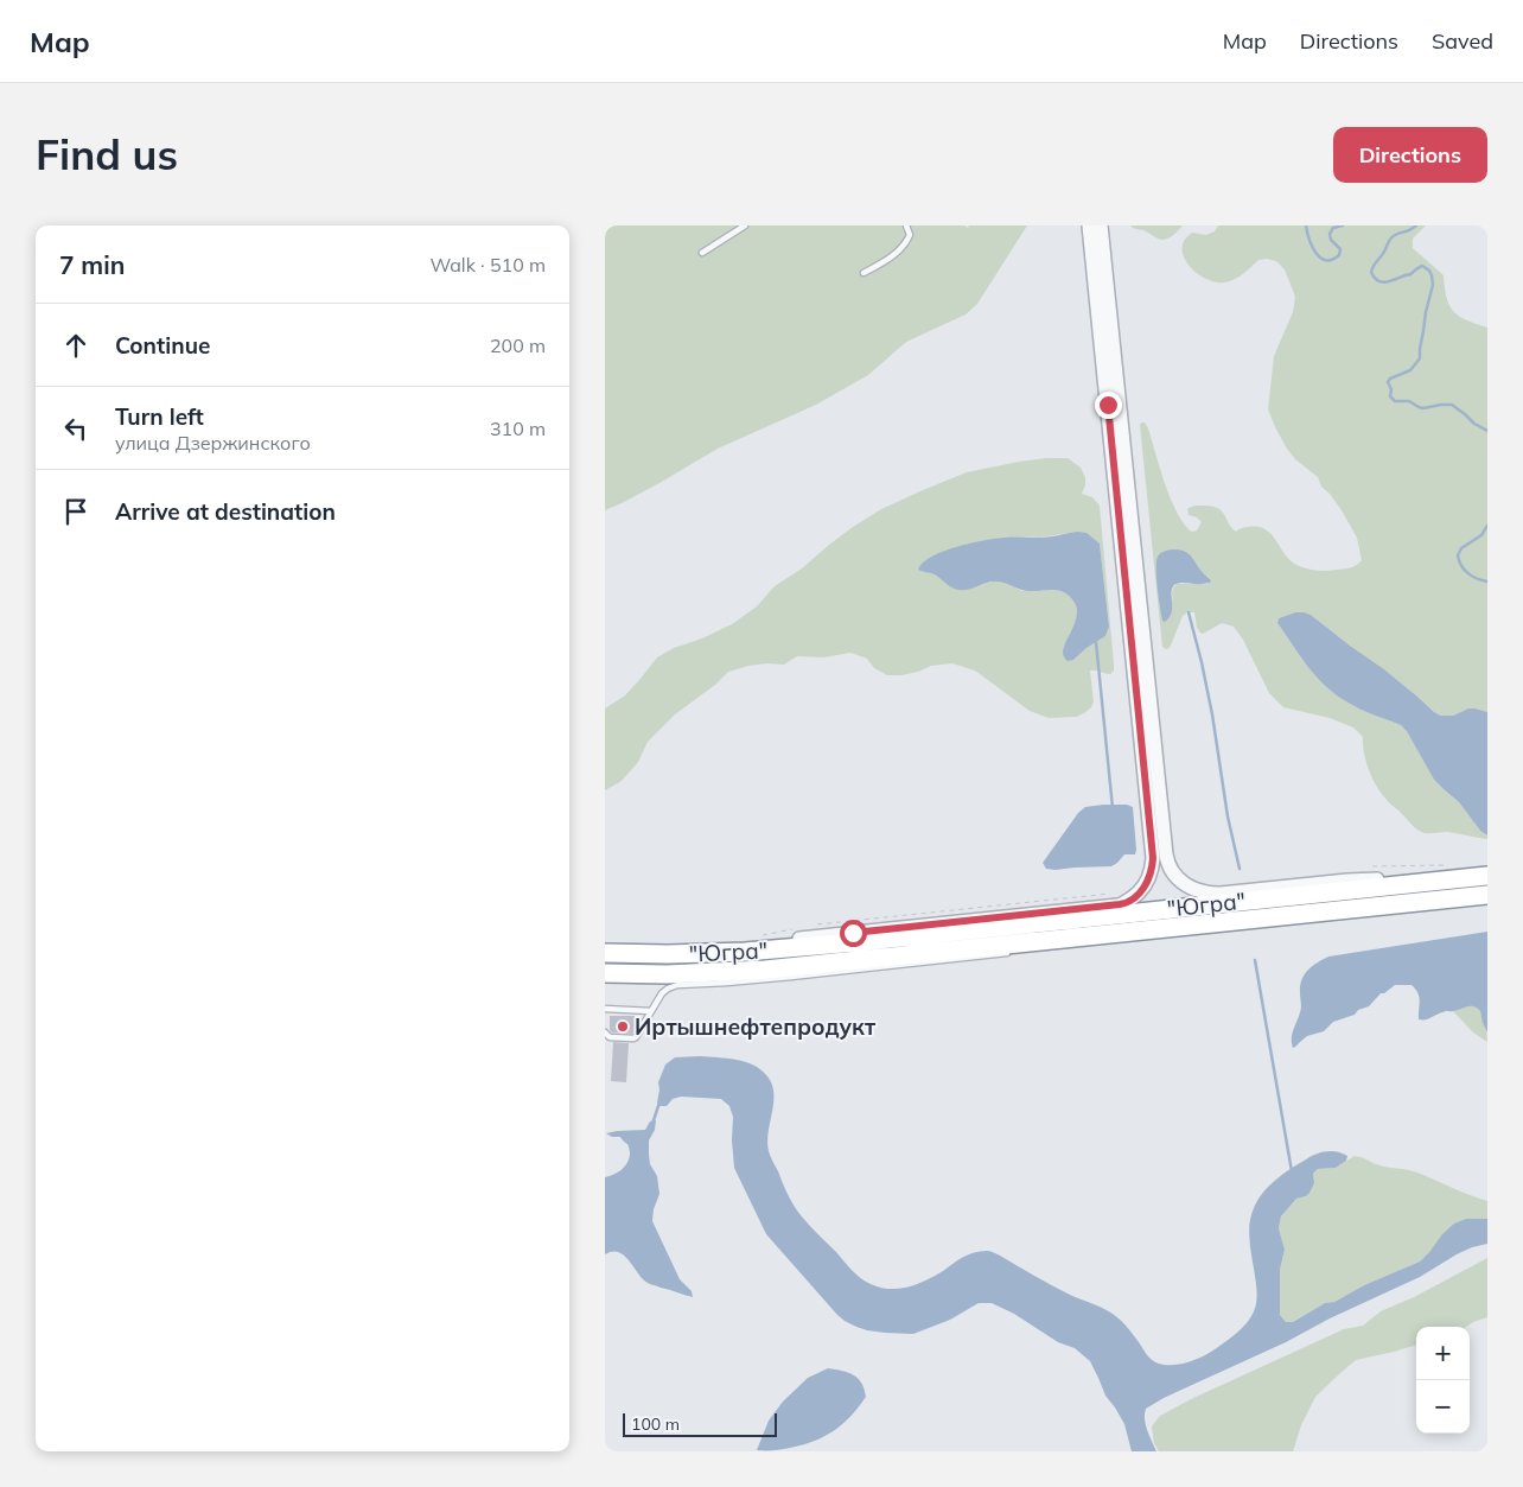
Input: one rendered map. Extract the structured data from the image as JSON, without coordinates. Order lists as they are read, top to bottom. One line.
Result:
{"streets":{"highway":["\"Югра\""]},"places":["Иртышнефтепродукт"],"scale_bar":"100 m","page":{"header":"Map","nav":["Map","Directions","Saved"],"buttons":"Directions","title":"Find us","heading":["7 min","Walk · 510 m"],"list":[["Continue","200 m"],["Turn left","улица Дзержинского","310 m"],"Arrive at destination"],"map_buttons":["+","−"],"scale":"100 m"}}
